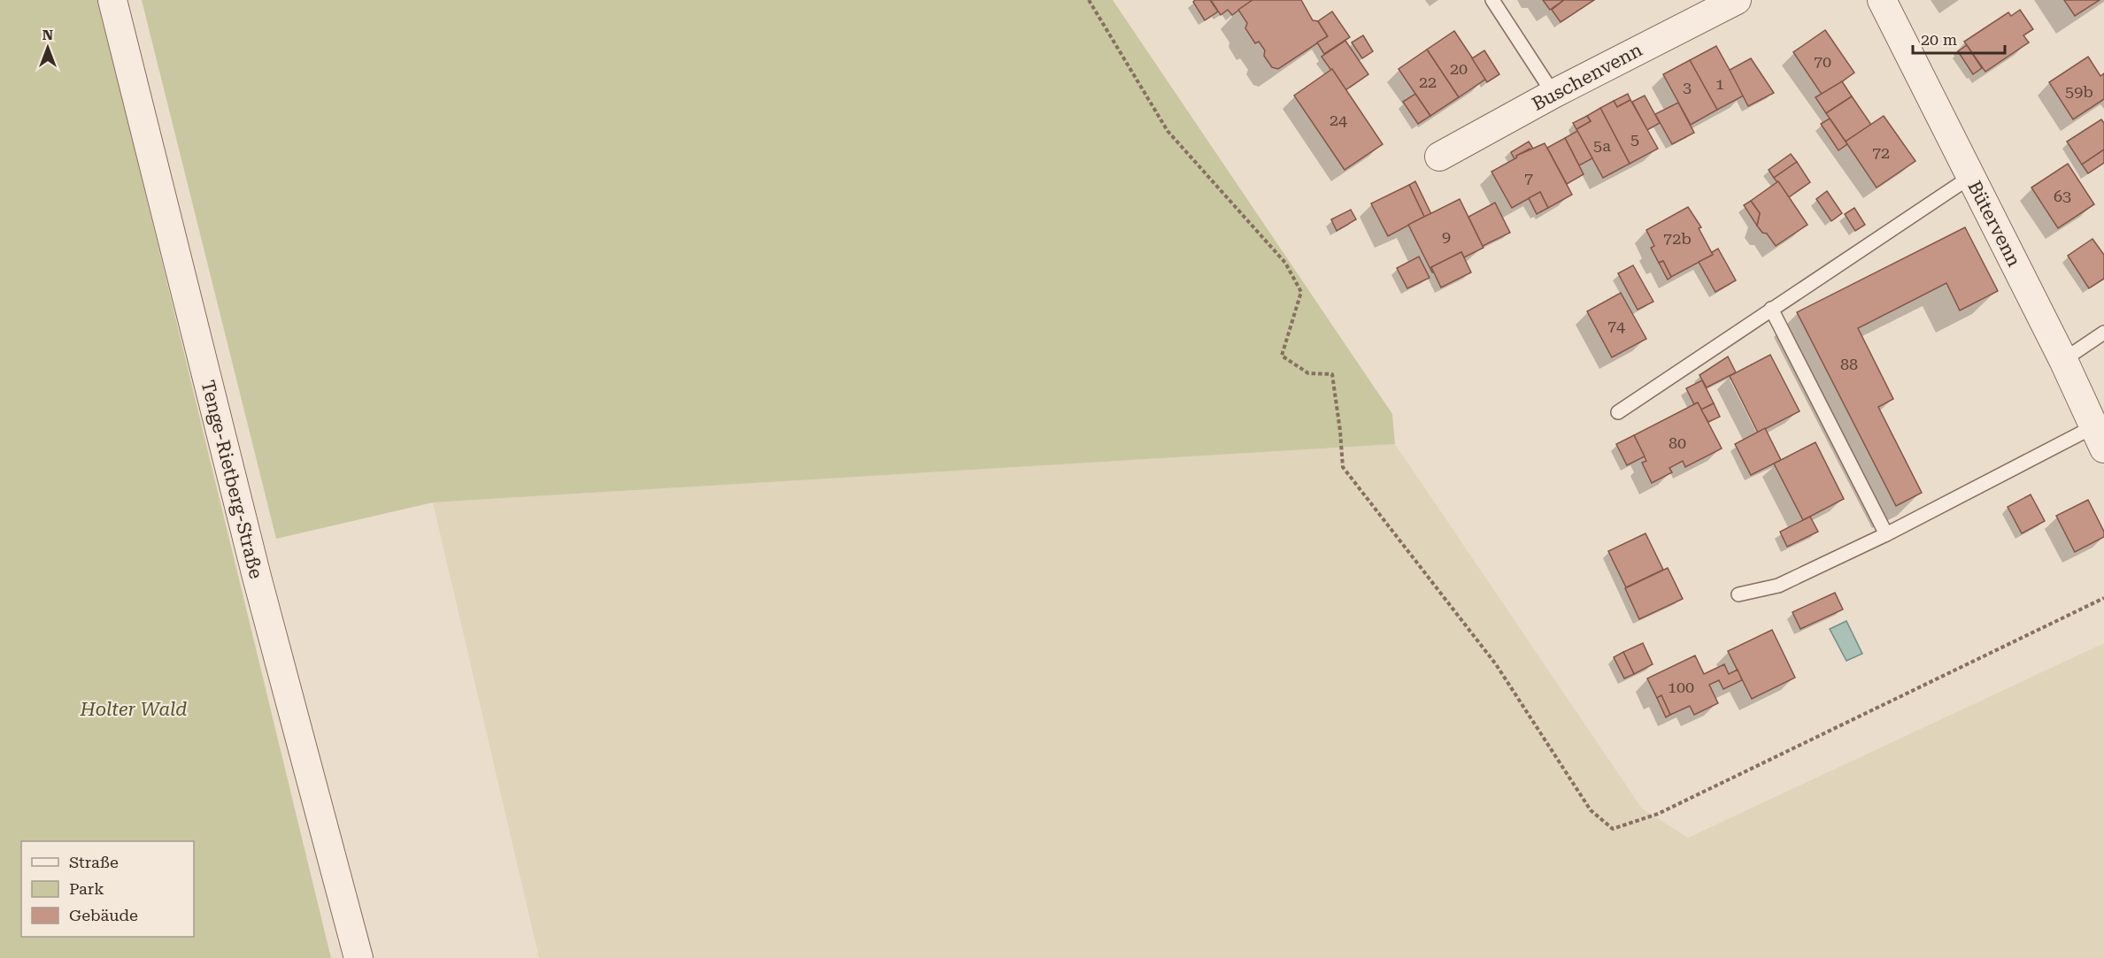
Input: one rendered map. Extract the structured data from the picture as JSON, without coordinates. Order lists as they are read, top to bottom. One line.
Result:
{"streets":{"street":["Buschenvenn","Bütervenn","Tenge-Rietberg-Straße"]},"parks":["Holter Wald"],"house_numbers":["70","20","22","1","3","59b","24","5","5a","72","7","63","9","72b","74","88","80","100"],"legend":["Straße","Park","Gebäude"],"scale_bar":"20 m","north":"top"}
